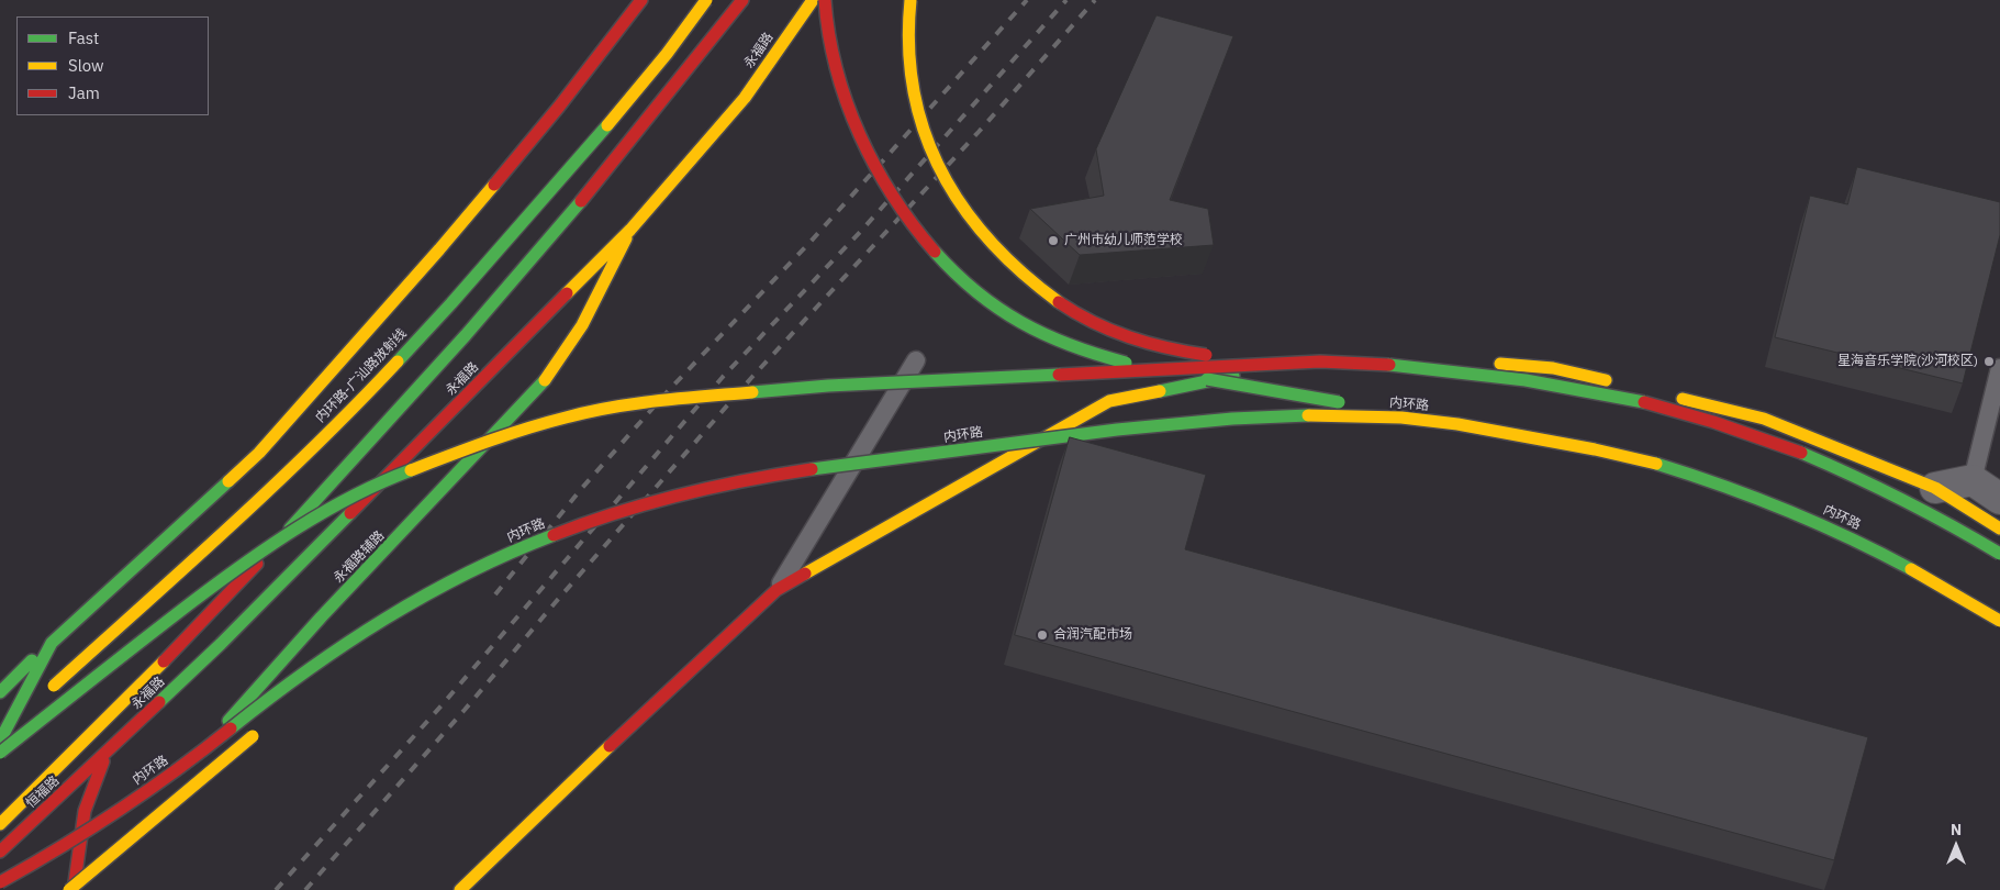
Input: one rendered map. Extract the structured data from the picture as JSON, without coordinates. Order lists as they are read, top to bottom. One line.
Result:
{"streets":{"main road":["永福路","内环路-广汕路放射线","内环路","永福路辅路","恒福路"]},"crossings":[["永福路","永福路辅路"],["永福路","恒福路"]],"places":["广州市幼儿师范学校","星海音乐学院(沙河校区)","合润汽配市场"],"legend":["Fast","Slow","Jam"],"north":"top"}
